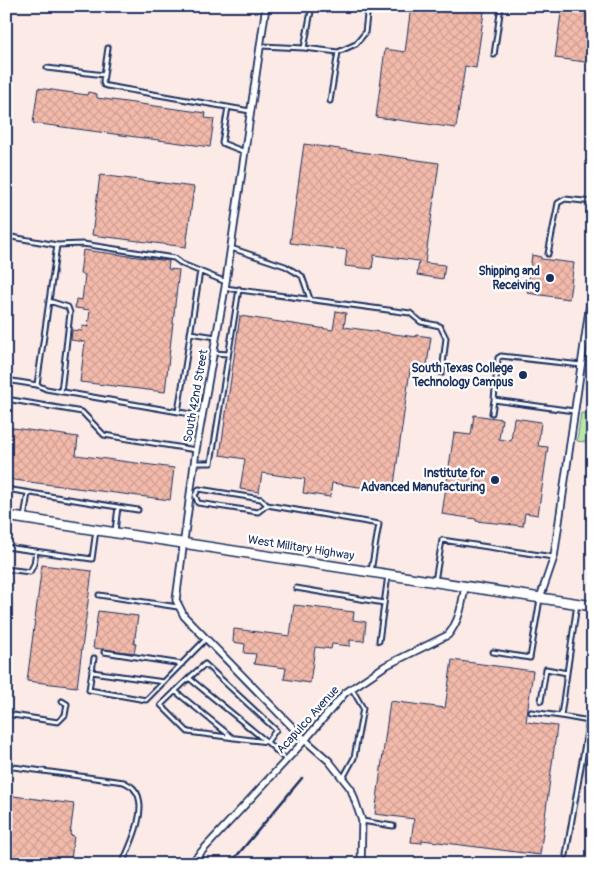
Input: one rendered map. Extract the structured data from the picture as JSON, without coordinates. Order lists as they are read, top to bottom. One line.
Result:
{"streets":{"main road":["West Military Highway"],"street":["South 42nd Street","Acapulco Avenue"]},"crossings":[["South 42nd Street","West Military Highway"],["West Military Highway","Acapulco Avenue"]],"places":["Shipping and Receiving","South Texas College Technology Campus","Institute for Advanced Manufacturing"]}
